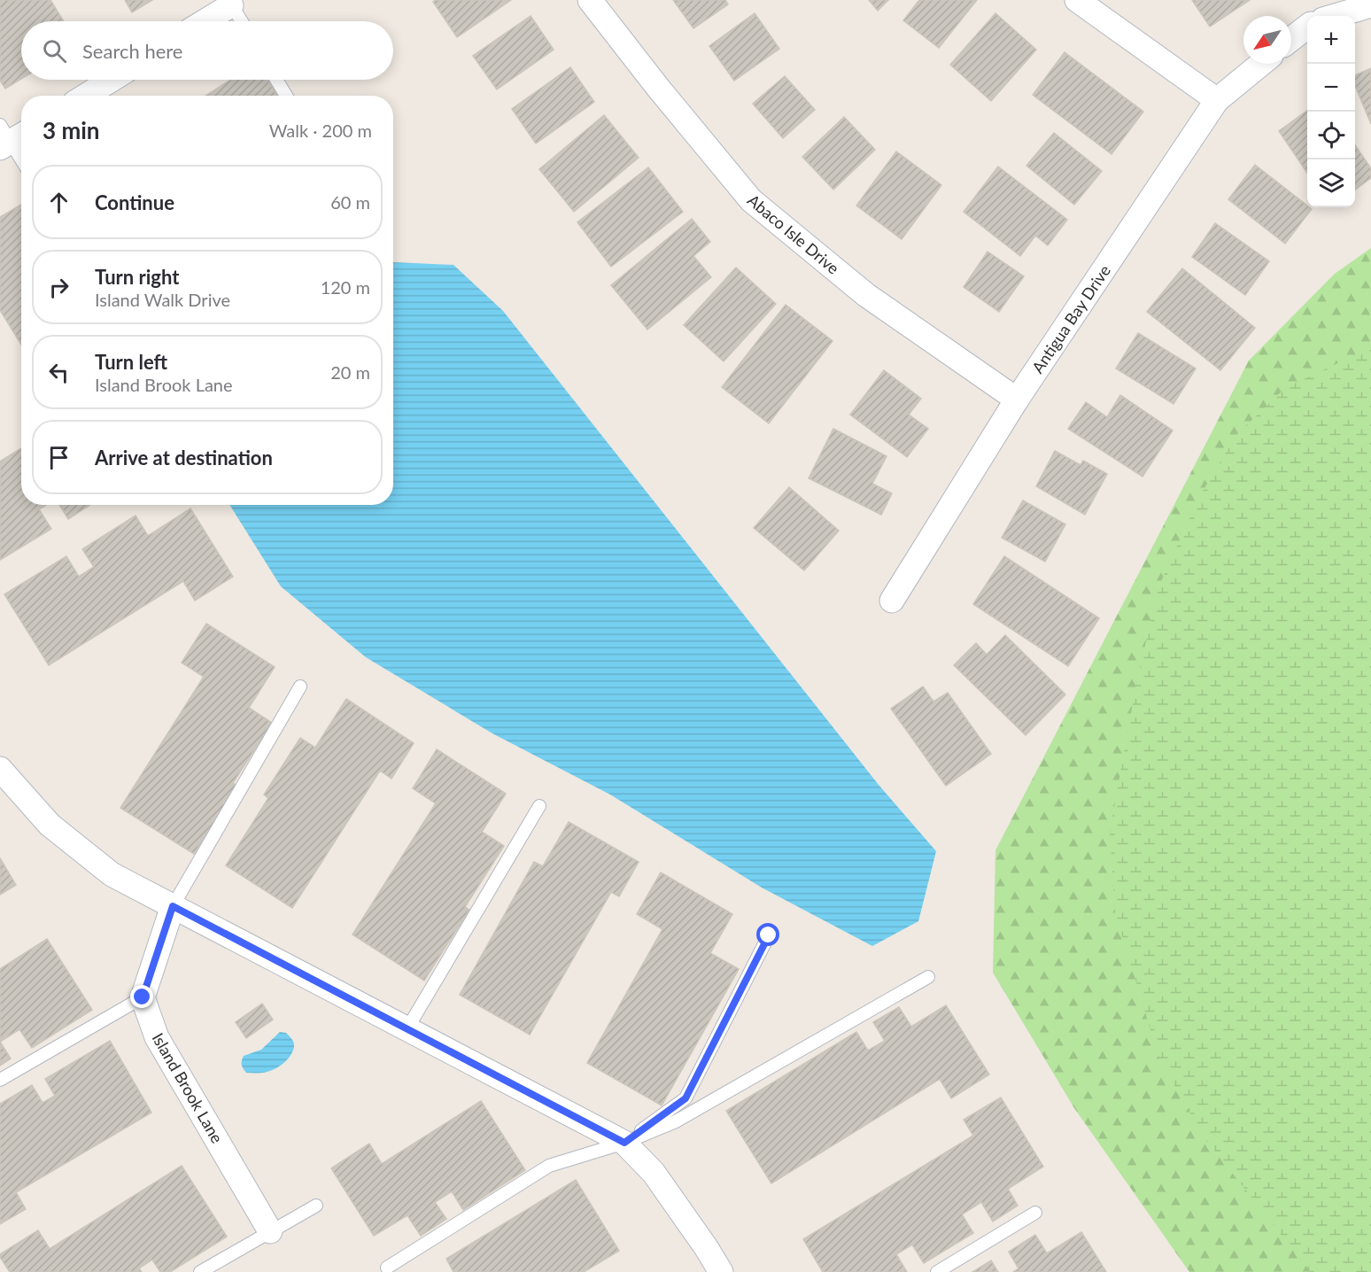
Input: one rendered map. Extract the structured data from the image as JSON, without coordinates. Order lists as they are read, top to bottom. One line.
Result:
{"streets":{"street":["Abaco Isle Drive","Antigua Bay Drive","Island Brook Lane"]},"crossings":[["Abaco Isle Drive","Antigua Bay Drive"]],"north":"bottom left","page":{"map_buttons":["+","−"],"search":"Search here","heading":["3 min","Walk · 200 m"],"list":[["Continue","60 m"],["Turn right","Island Walk Drive","120 m"],["Turn left","Island Brook Lane","20 m"],"Arrive at destination"]}}
